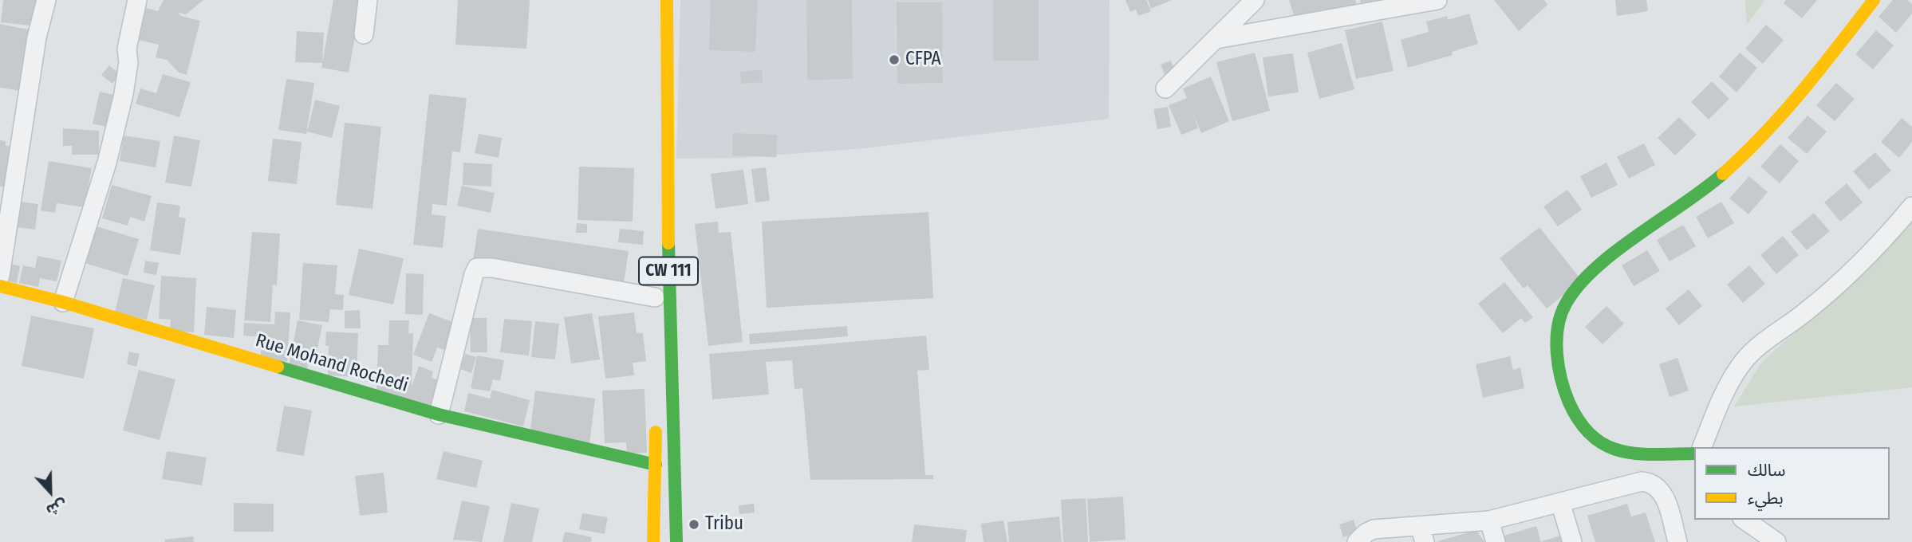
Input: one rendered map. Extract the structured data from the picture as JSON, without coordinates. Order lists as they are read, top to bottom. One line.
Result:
{"streets":{"street":["CW 111","Rue Mohand Rochedi"]},"places":["CFPA","Tribu"],"legend":["سالك","بطيء"],"north":"bottom"}
